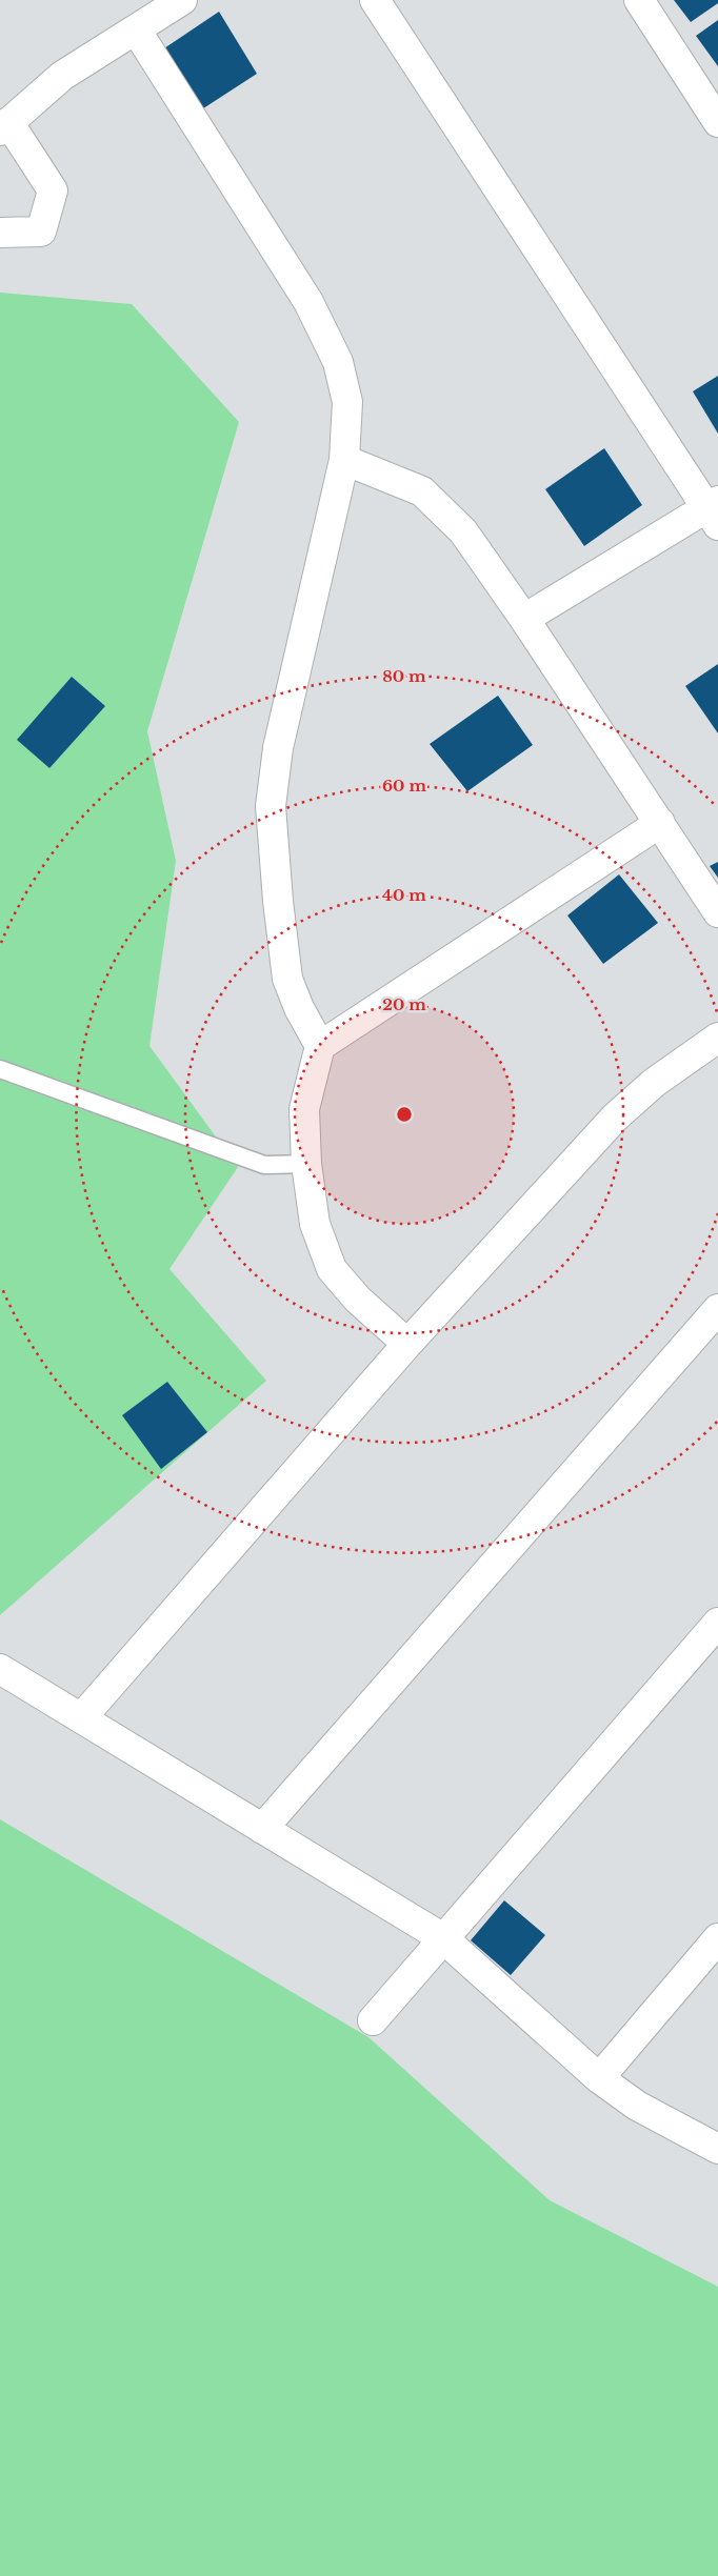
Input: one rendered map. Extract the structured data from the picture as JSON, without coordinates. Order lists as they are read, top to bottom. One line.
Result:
{"rings":["80 m","60 m","40 m","20 m"]}
